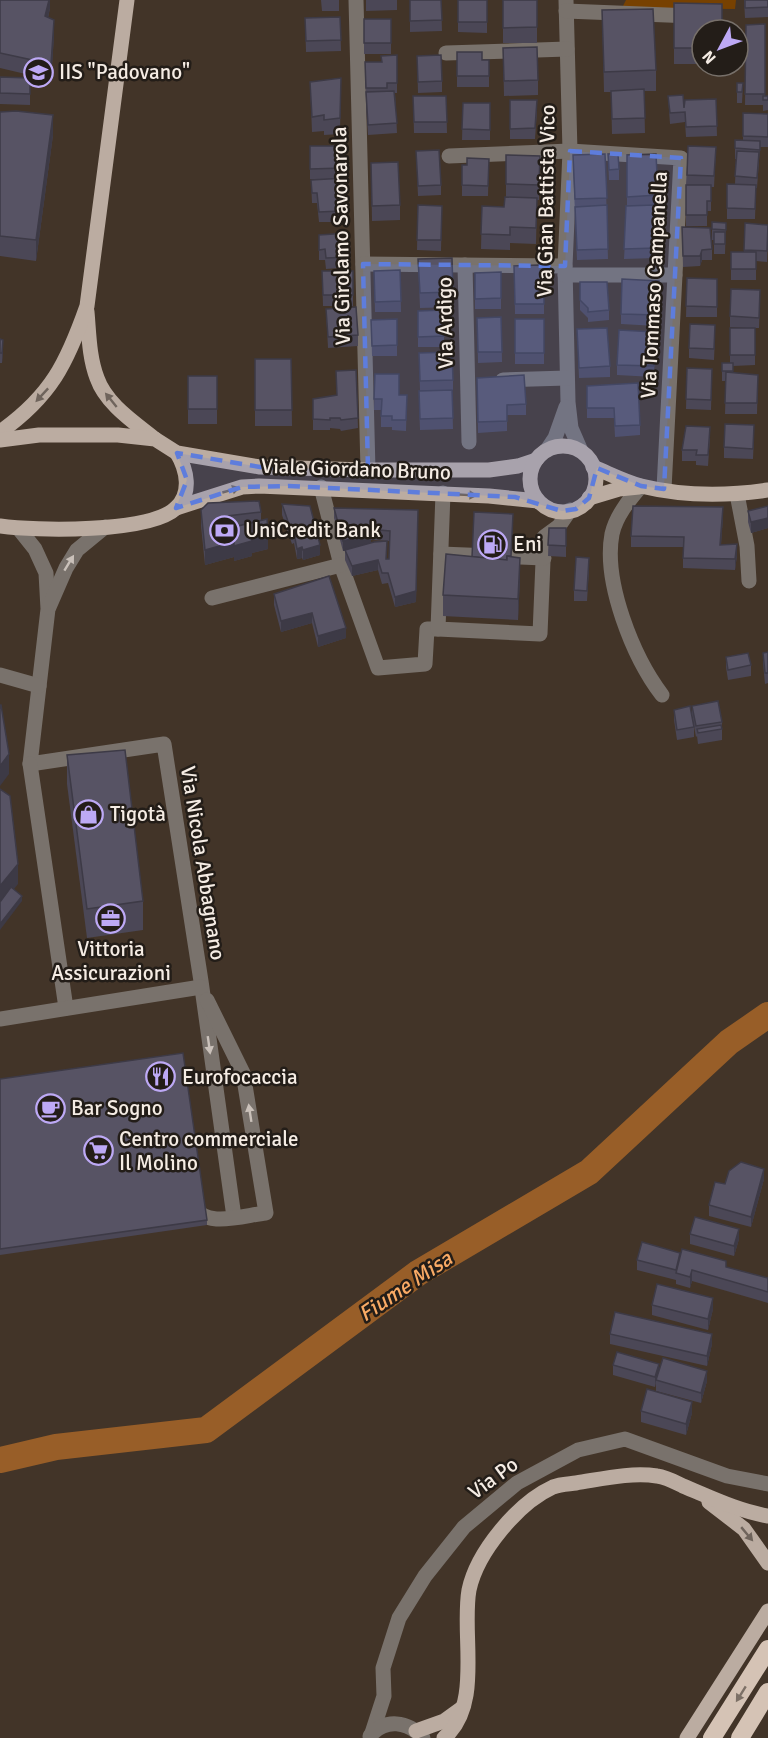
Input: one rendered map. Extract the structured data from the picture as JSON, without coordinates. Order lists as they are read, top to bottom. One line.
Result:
{"streets":{"main road":["Viale Giordano Bruno"],"street":["Via Gian Battista Vico","Via Girolamo Savonarola","Via Tommaso Campanella","Via Ardigo","Via Nicola Abbagnano","Via Po"]},"crossings":[["Via Gian Battista Vico","Via Tommaso Campanella"],["Via Gian Battista Vico","Via Ardigo"],["Via Gian Battista Vico","Viale Giordano Bruno"],["Via Girolamo Savonarola","Via Ardigo"],["Via Girolamo Savonarola","Viale Giordano Bruno"],["Via Tommaso Campanella","Via Ardigo"]],"water":["Fiume Misa"],"places":{"school or university":["IIS \"Padovano\""],"bank":["UniCredit Bank"],"fuel station":["Eni"],"shop":["Tigotà"],"office":["Vittoria Assicurazioni"],"restaurant":["Eurofocaccia"],"cafe":["Bar Sogno"],"supermarket":["Centro commerciale Il Molino"]},"north":"bottom left"}
